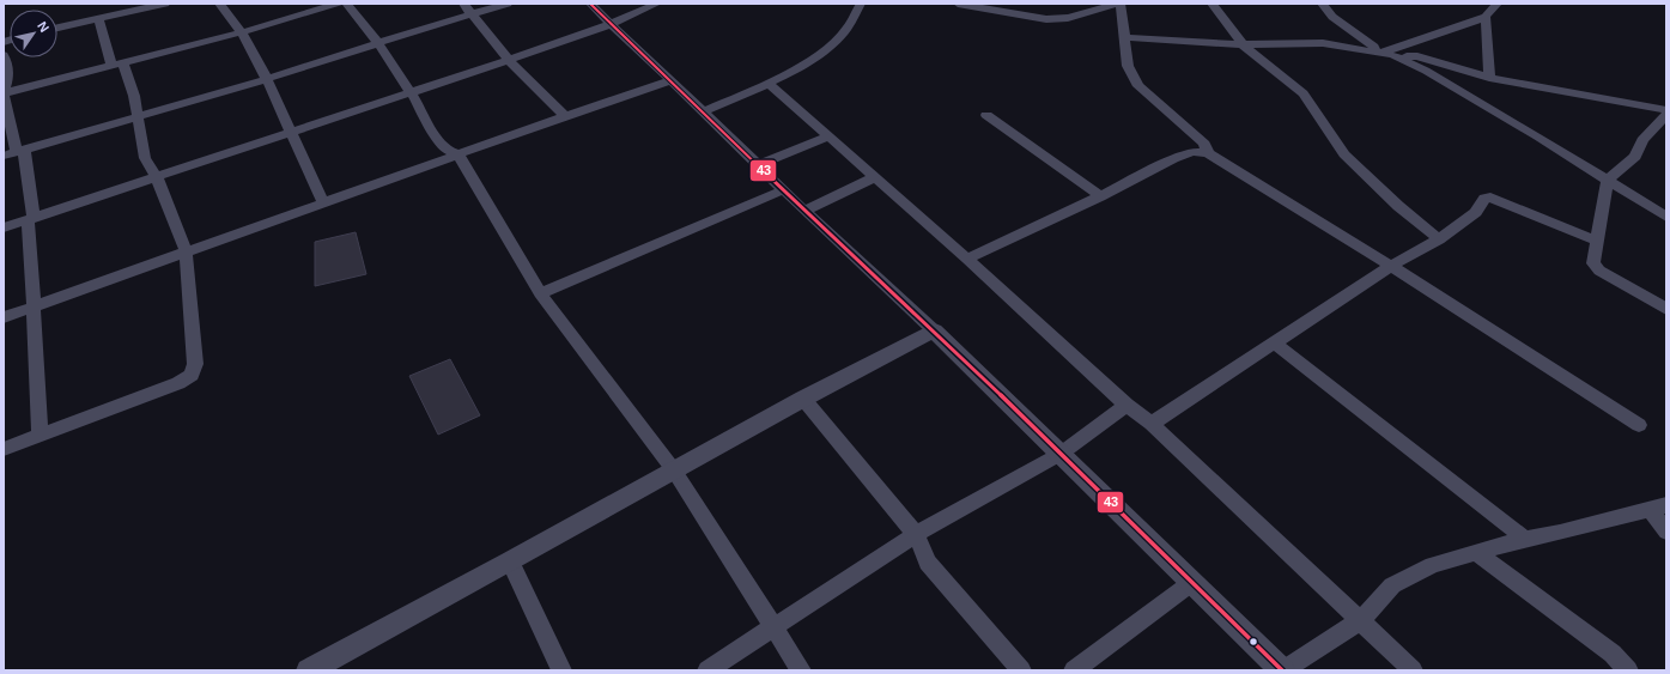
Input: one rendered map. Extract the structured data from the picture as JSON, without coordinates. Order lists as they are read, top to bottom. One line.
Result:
{"lines":["transit line 43"],"north":"top right"}
